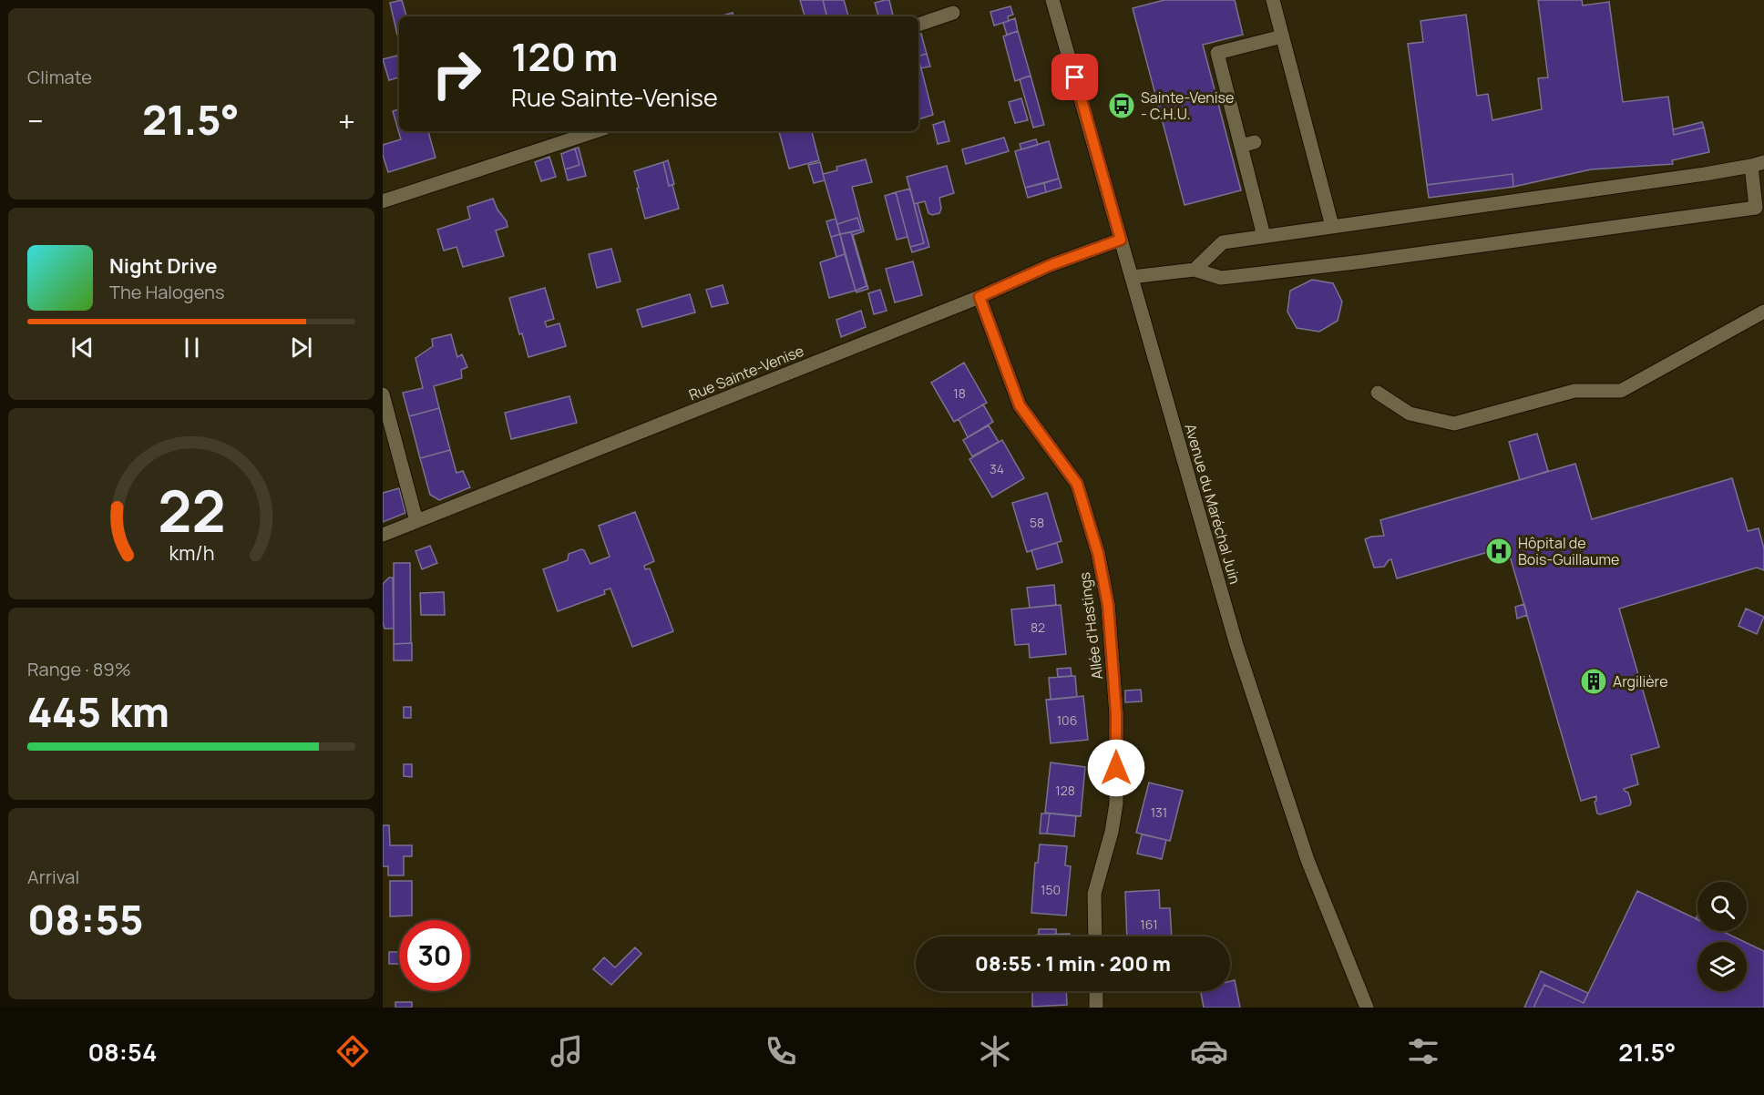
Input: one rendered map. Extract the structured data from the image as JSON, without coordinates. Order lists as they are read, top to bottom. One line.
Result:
{"streets":{"street":["Rue Sainte-Venise","Avenue du Maréchal Juin","Allée d'Hastings"]},"crossings":[["Rue Sainte-Venise","Avenue du Maréchal Juin"],["Rue Sainte-Venise","Allée d'Hastings"]],"places":{"bus stop":["Sainte-Venise - C.H.U."],"hospital":["Hôpital de Bois-Guillaume"],"building":["Argilière"]},"house_numbers":["18","34","58","82","106","128","131","150","161"],"page":{"tile":["Climate",["Range · 89%","445 km"],["Arrival","08:55"]],"turn":["120 m","Rue Sainte-Venise"],"heat":["−","21.5°","+"],"song":["Night Drive","The Halogens"],"limit":"30","trip":"08:55 · 1 min · 200 m","tabs":["08:54","21.5°"],"gauge":["22","km/h"]}}
